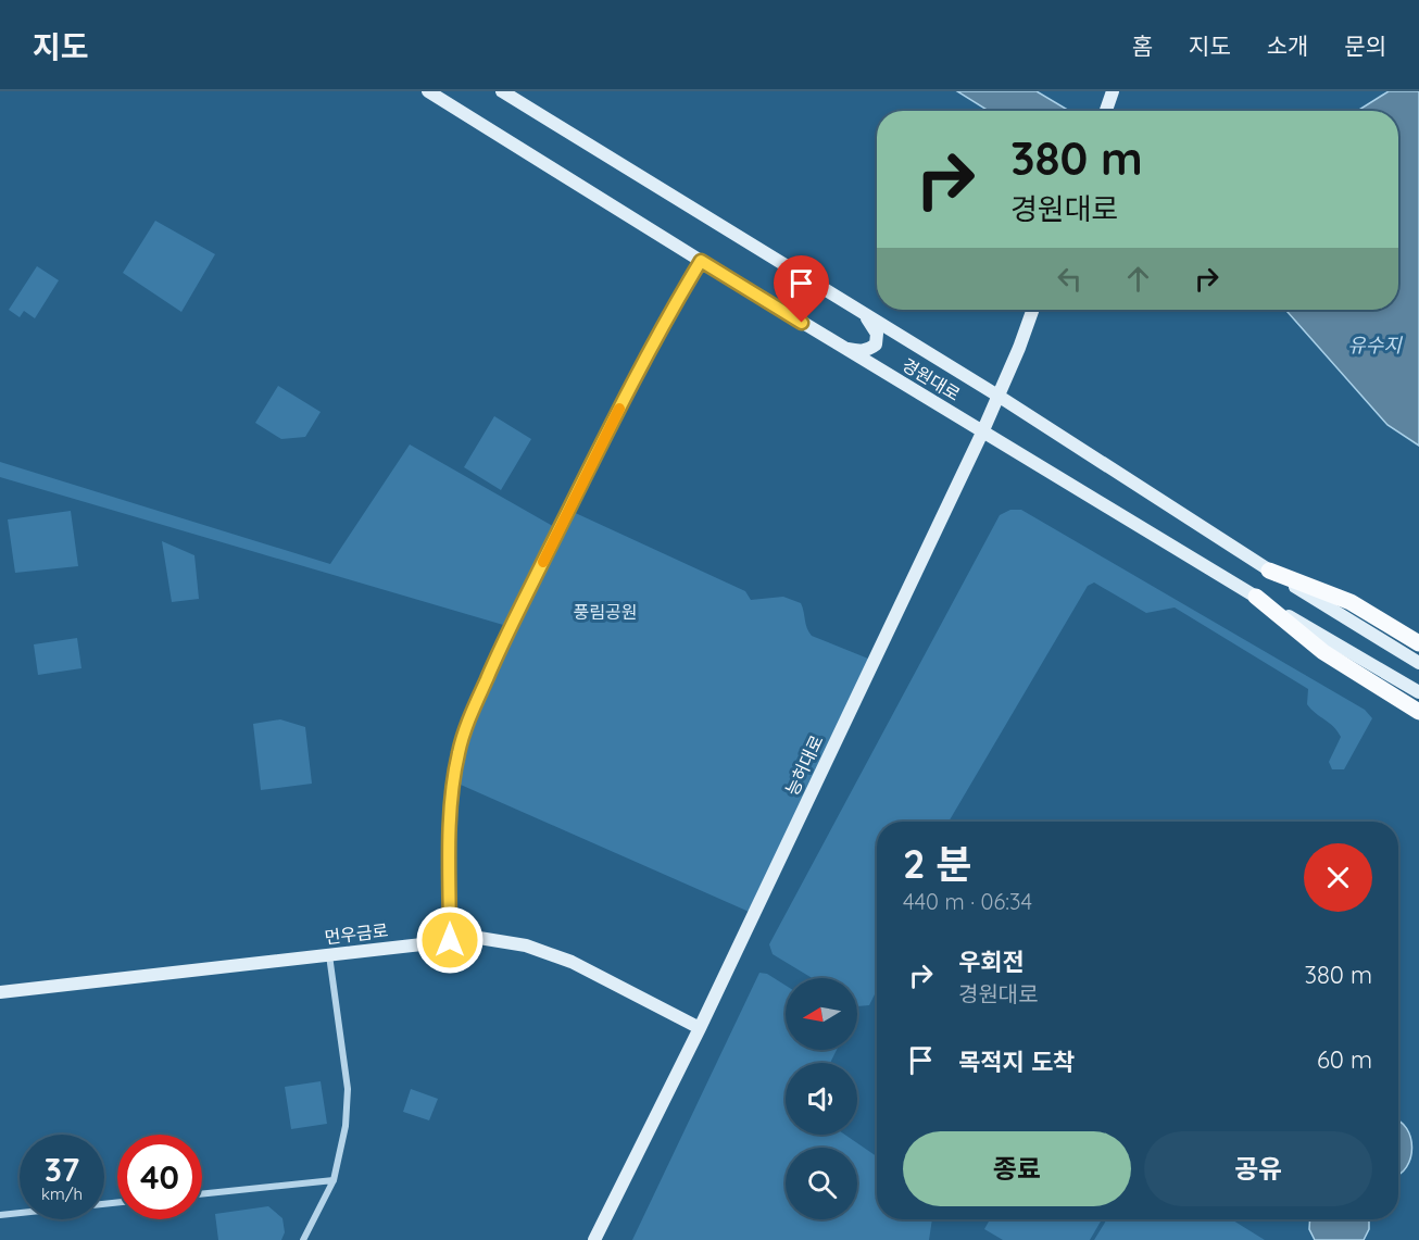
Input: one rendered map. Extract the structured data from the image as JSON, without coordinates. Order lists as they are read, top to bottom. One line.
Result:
{"streets":{"main road":["경원대로","능허대로","먼우금로"]},"crossings":[["경원대로","능허대로"],["능허대로","먼우금로"]],"water":["유수지"],"parks":["풍림공원"],"north":"left","page":{"header":"지도","nav":["홈","지도","소개","문의"],"turn":["380 m","경원대로"],"heading":["2 분","440 m · 06:34"],"list":[{"name":"우회전","note":"경원대로","value":"380 m"},{"name":"목적지 도착","value":"60 m"}],"buttons":["종료","공유"],"speed":"37 km/h","limit":"40"}}
